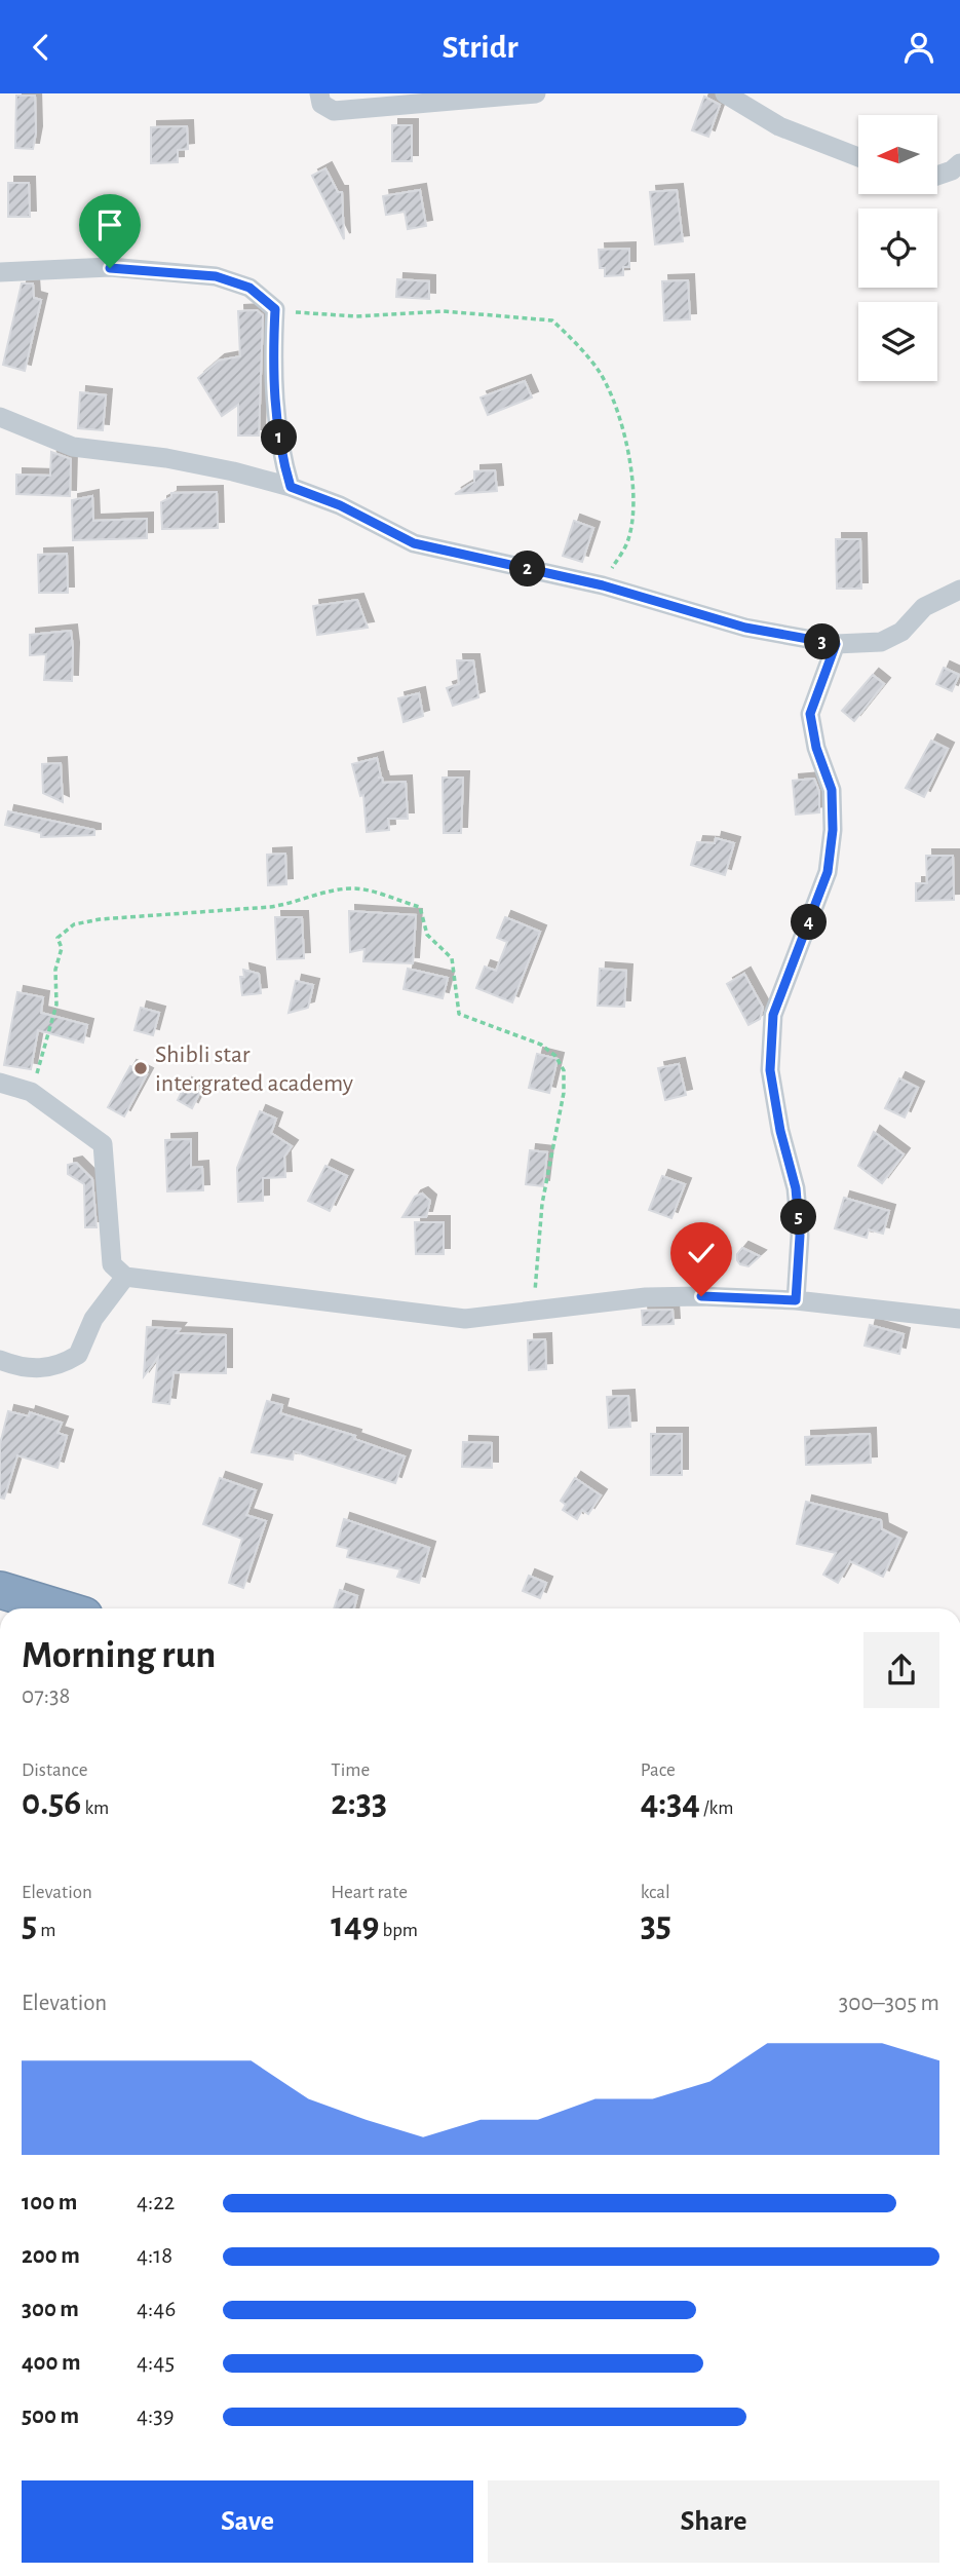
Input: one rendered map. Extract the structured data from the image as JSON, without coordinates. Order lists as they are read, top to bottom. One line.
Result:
{"places":["Shibli star intergrated academy"],"north":"left","page":{"header":"Stridr","pins":["1","2","3","4","5"],"heading":["Morning run","07:38"],"stats":[["Distance","0.56 km"],["Time","2:33"],["Pace","4:34 /km"],["Elevation","5 m"],["Heart rate","149 bpm"],["kcal","35"]],"chart":["Elevation","300–305 m"],"list":[{"name":"100 m","note":"4:22"},{"name":"200 m","note":"4:18"},{"name":"300 m","note":"4:46"},{"name":"400 m","note":"4:45"},{"name":"500 m","note":"4:39"}],"buttons":["Save","Share"]}}
